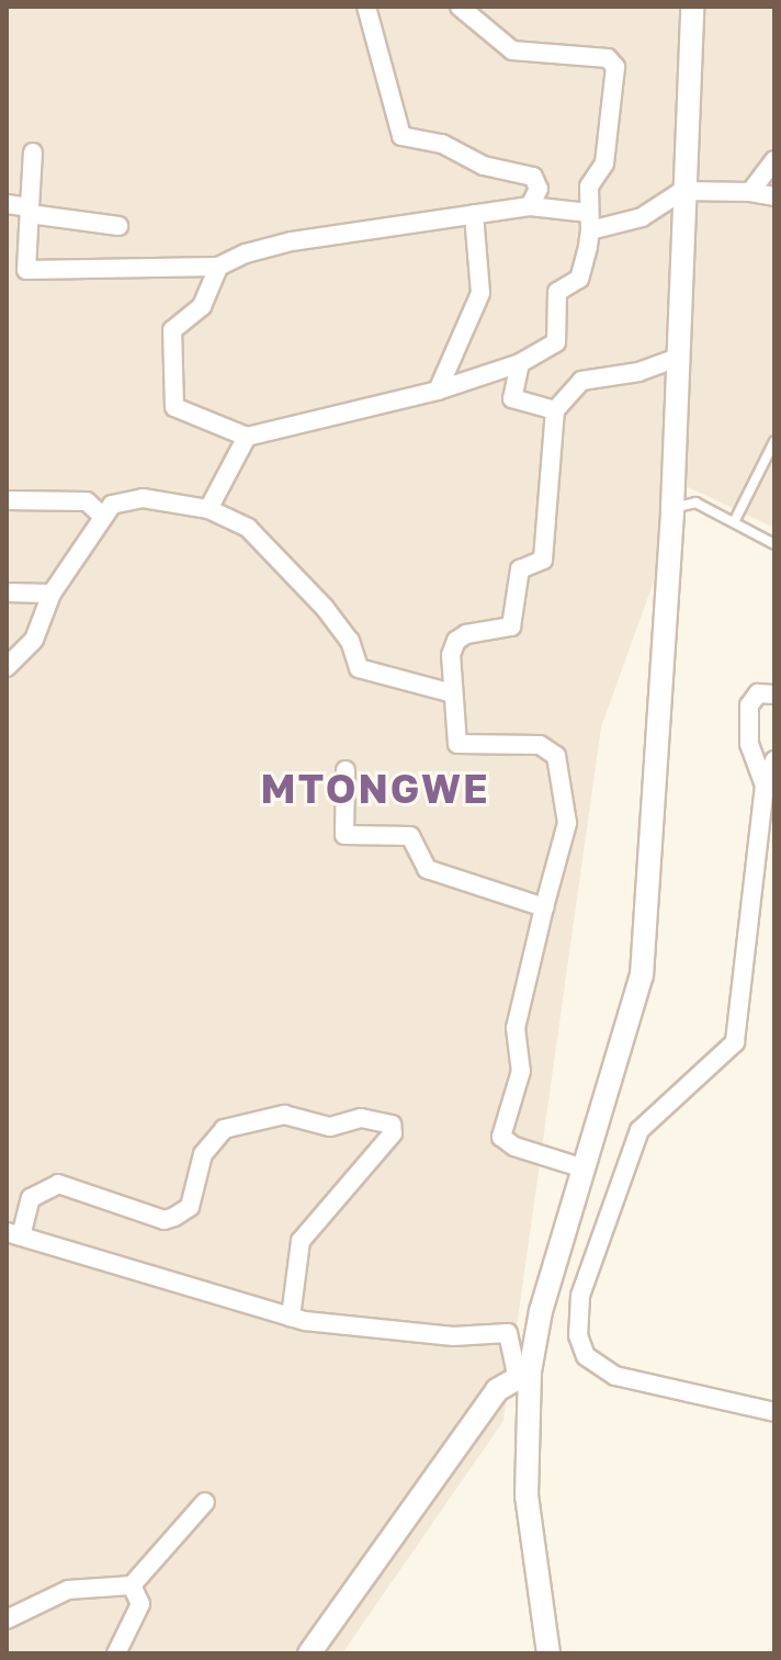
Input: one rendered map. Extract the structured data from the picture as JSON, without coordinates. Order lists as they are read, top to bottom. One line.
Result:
{"districts":["MTONGWE"]}
